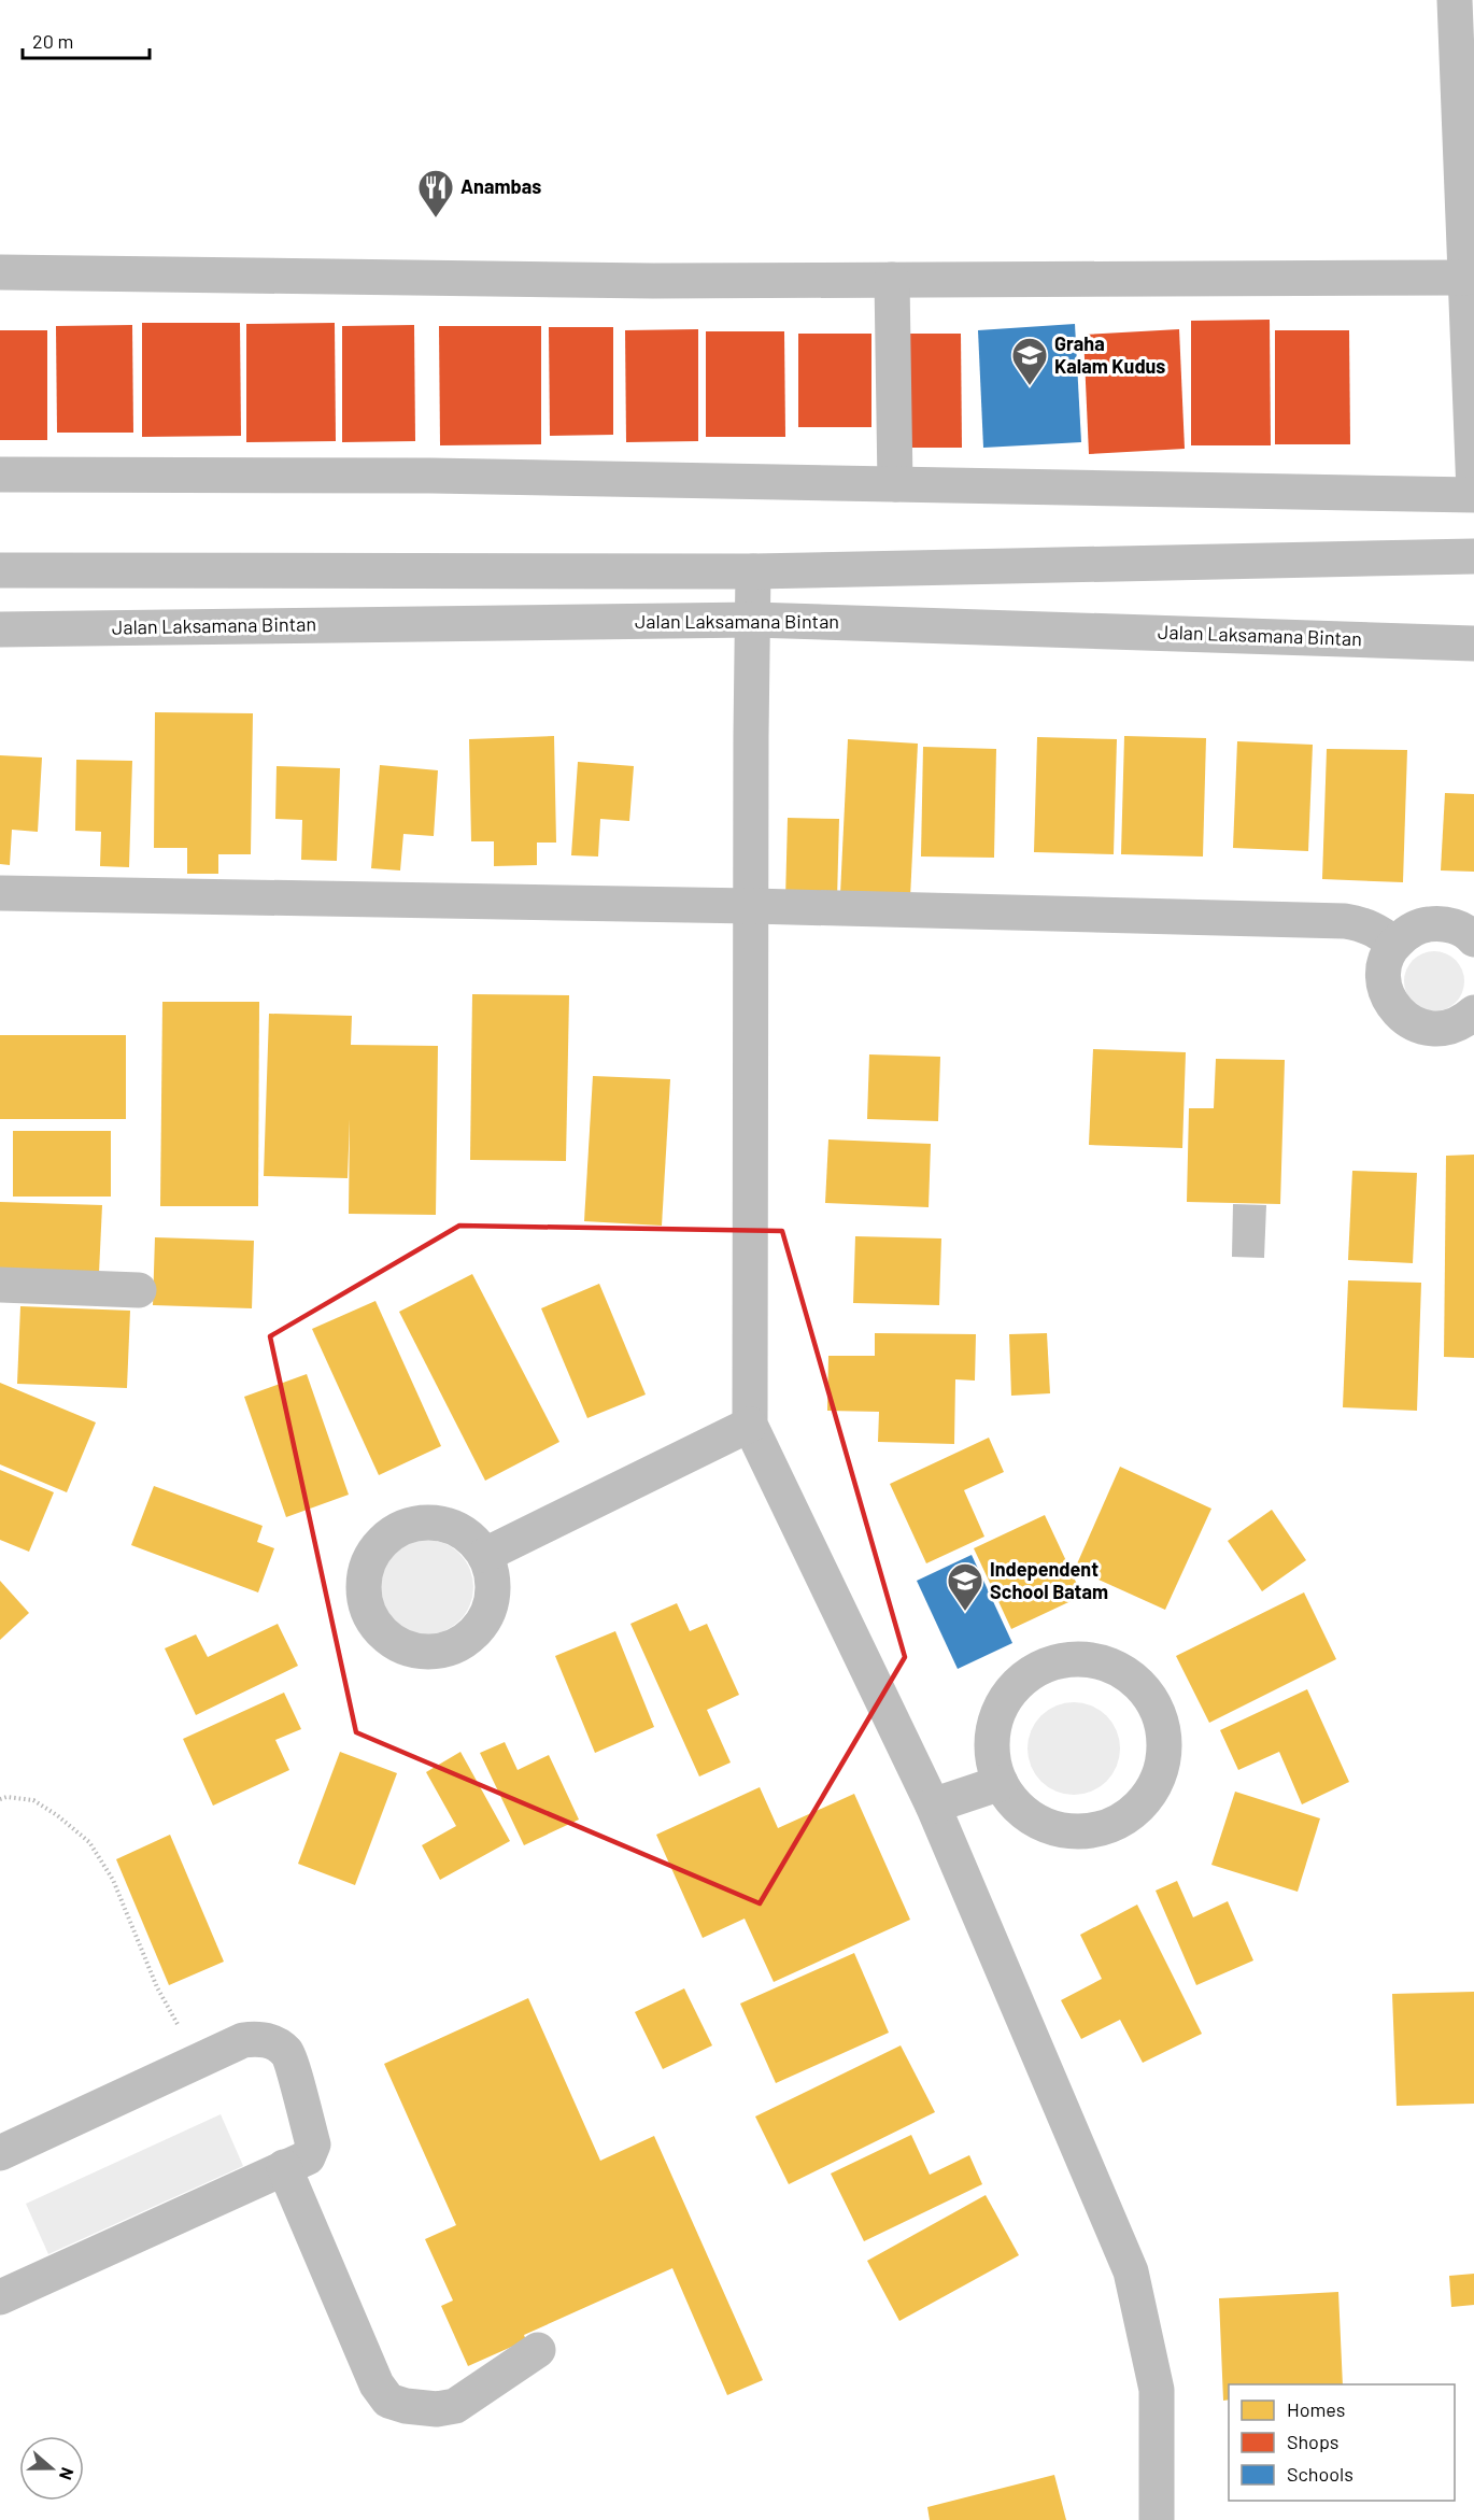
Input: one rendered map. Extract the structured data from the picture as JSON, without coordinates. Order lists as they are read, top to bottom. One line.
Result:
{"streets":{"street":["Jalan Laksamana Bintan"]},"places":{"restaurant":["Anambas"],"school or university":["Graha Kalam Kudus","Independent School Batam"]},"legend":["Homes","Shops","Schools"],"scale_bar":"20 m","north":"right"}
